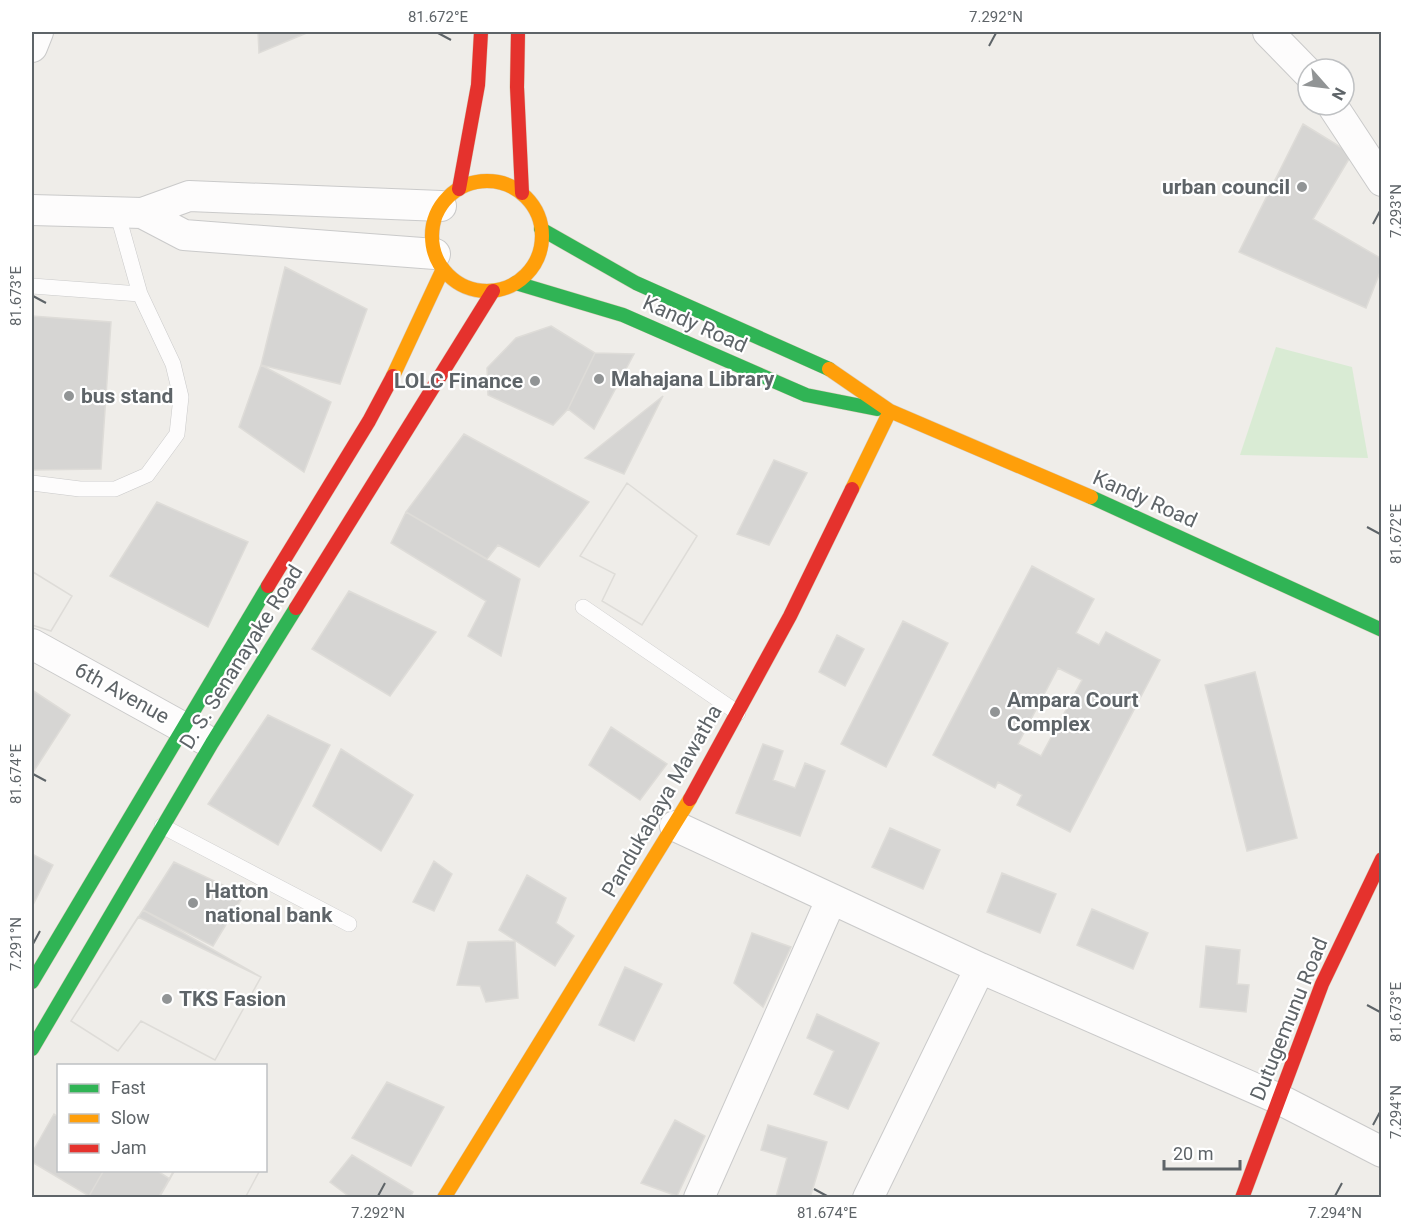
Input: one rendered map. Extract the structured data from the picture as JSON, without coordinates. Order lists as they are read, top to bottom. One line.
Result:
{"streets":{"main road":["Kandy Road","D. S. Senanayake Road","Pandukabaya Mawatha","Dutugemunu Road"],"street":["6th Avenue"]},"crossings":[["Kandy Road","D. S. Senanayake Road"],["Kandy Road","Pandukabaya Mawatha"],["D. S. Senanayake Road","6th Avenue"]],"places":["urban council","Mahajana Library","LOLC Finance","bus stand","Ampara Court Complex","Hatton national bank","TKS Fasion"],"legend":["Fast","Slow","Jam"],"scale_bar":"20 m","north":"bottom right","coordinates":["81.672°E","7.292°N","7.293°N","81.673°E","81.674°E","7.291°N","7.294°N"]}
